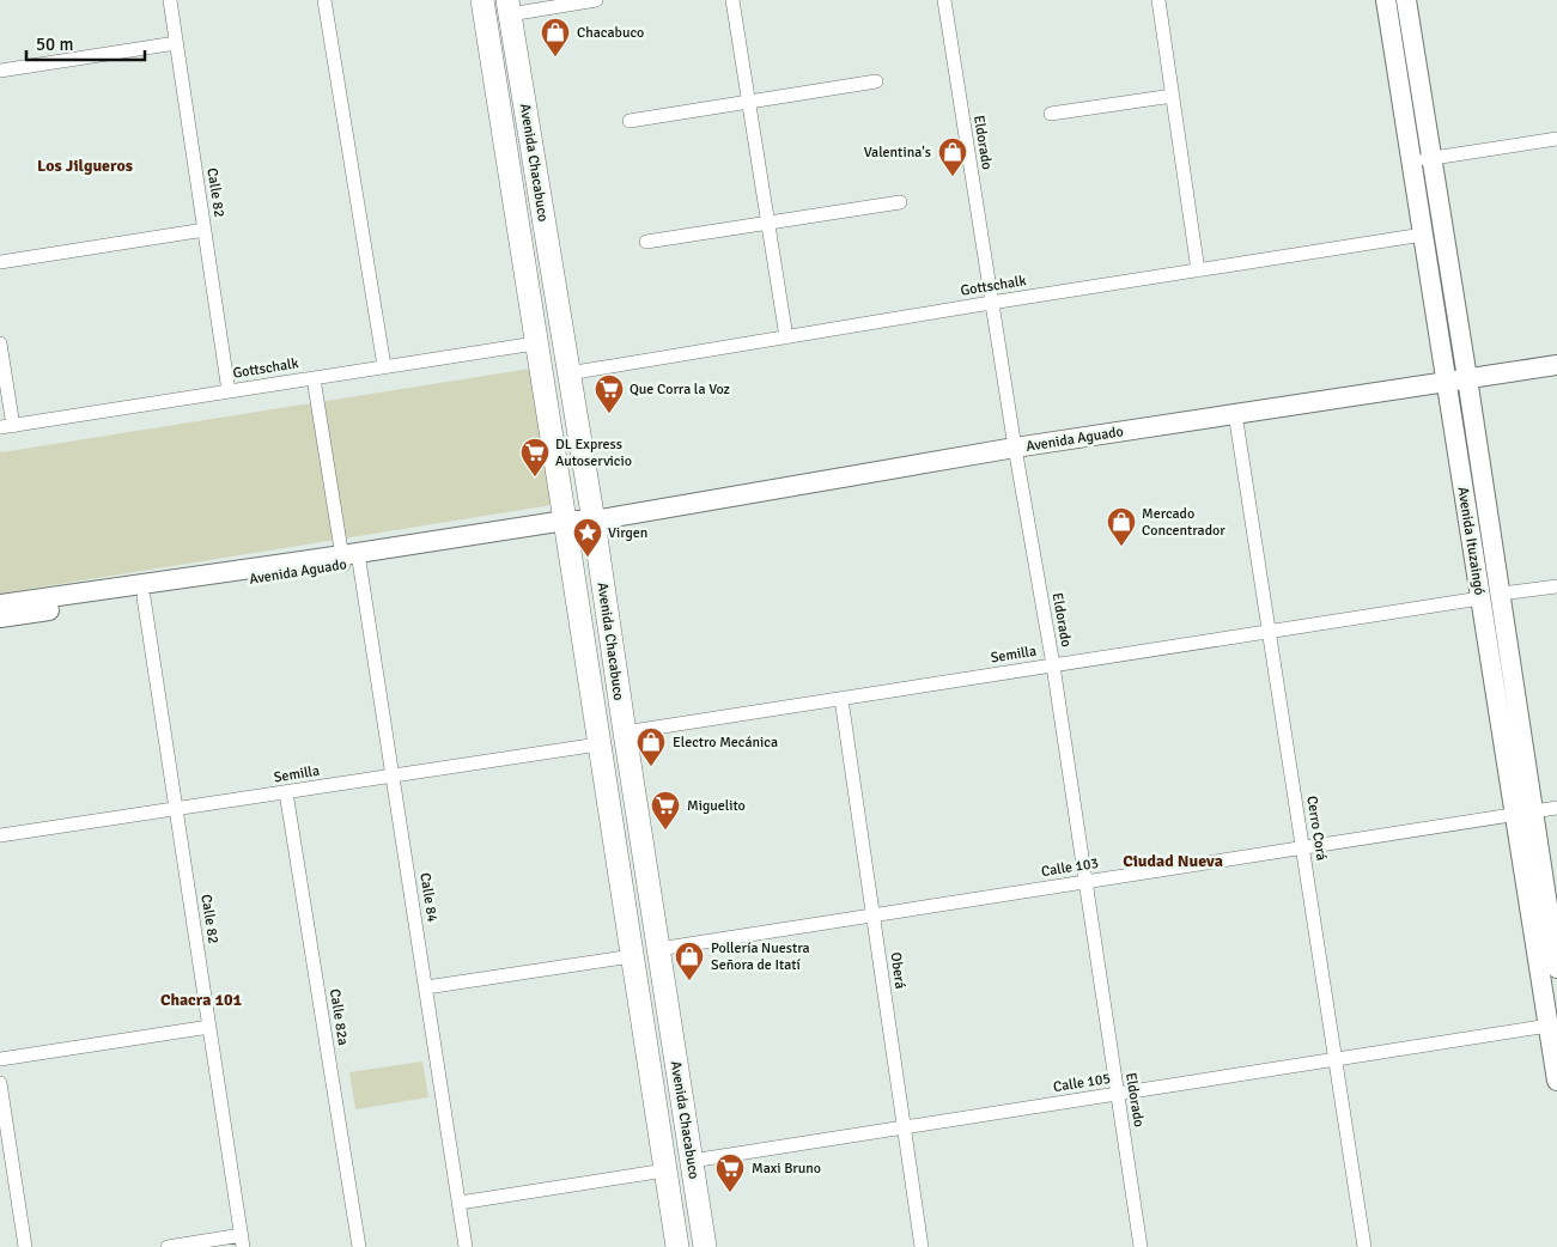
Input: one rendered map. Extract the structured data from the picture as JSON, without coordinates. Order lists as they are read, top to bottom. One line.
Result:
{"streets":{"main road":["Avenida Chacabuco","Avenida Aguado","Avenida Ituzaingó"],"street":["Eldorado","Calle 82","Gottschalk","Semilla","Cerro Corá","Calle 103","Calle 84","Oberá","Calle 82a","Calle 105"]},"crossings":[["Eldorado","Gottschalk"],["Eldorado","Avenida Aguado"],["Eldorado","Semilla"],["Eldorado","Calle 103"],["Eldorado","Calle 105"],["Avenida Chacabuco","Gottschalk"],["Avenida Chacabuco","Avenida Aguado"],["Avenida Chacabuco","Semilla"],["Avenida Chacabuco","Calle 103"],["Avenida Chacabuco","Calle 105"],["Calle 82","Gottschalk"],["Calle 82","Avenida Aguado"],["Calle 82","Semilla"],["Gottschalk","Avenida Ituzaingó"],["Avenida Aguado","Avenida Ituzaingó"],["Avenida Aguado","Cerro Corá"],["Avenida Aguado","Calle 84"],["Avenida Ituzaingó","Semilla"],["Avenida Ituzaingó","Calle 103"],["Avenida Ituzaingó","Calle 105"],["Semilla","Cerro Corá"],["Semilla","Calle 84"],["Semilla","Oberá"],["Semilla","Calle 82a"],["Cerro Corá","Calle 103"],["Cerro Corá","Calle 105"],["Calle 103","Oberá"],["Oberá","Calle 105"]],"districts":["Los Jilgueros","Ciudad Nueva","Chacra 101"],"places":{"shop":["Chacabuco","Valentina's","Mercado Concentrador","Electro Mecánica","Pollería Nuestra Señora de Itatí"],"supermarket":["Que Corra la Voz","DL Express Autoservicio","Miguelito","Maxi Bruno"],"place":["Virgen"]},"scale_bar":"50 m"}
